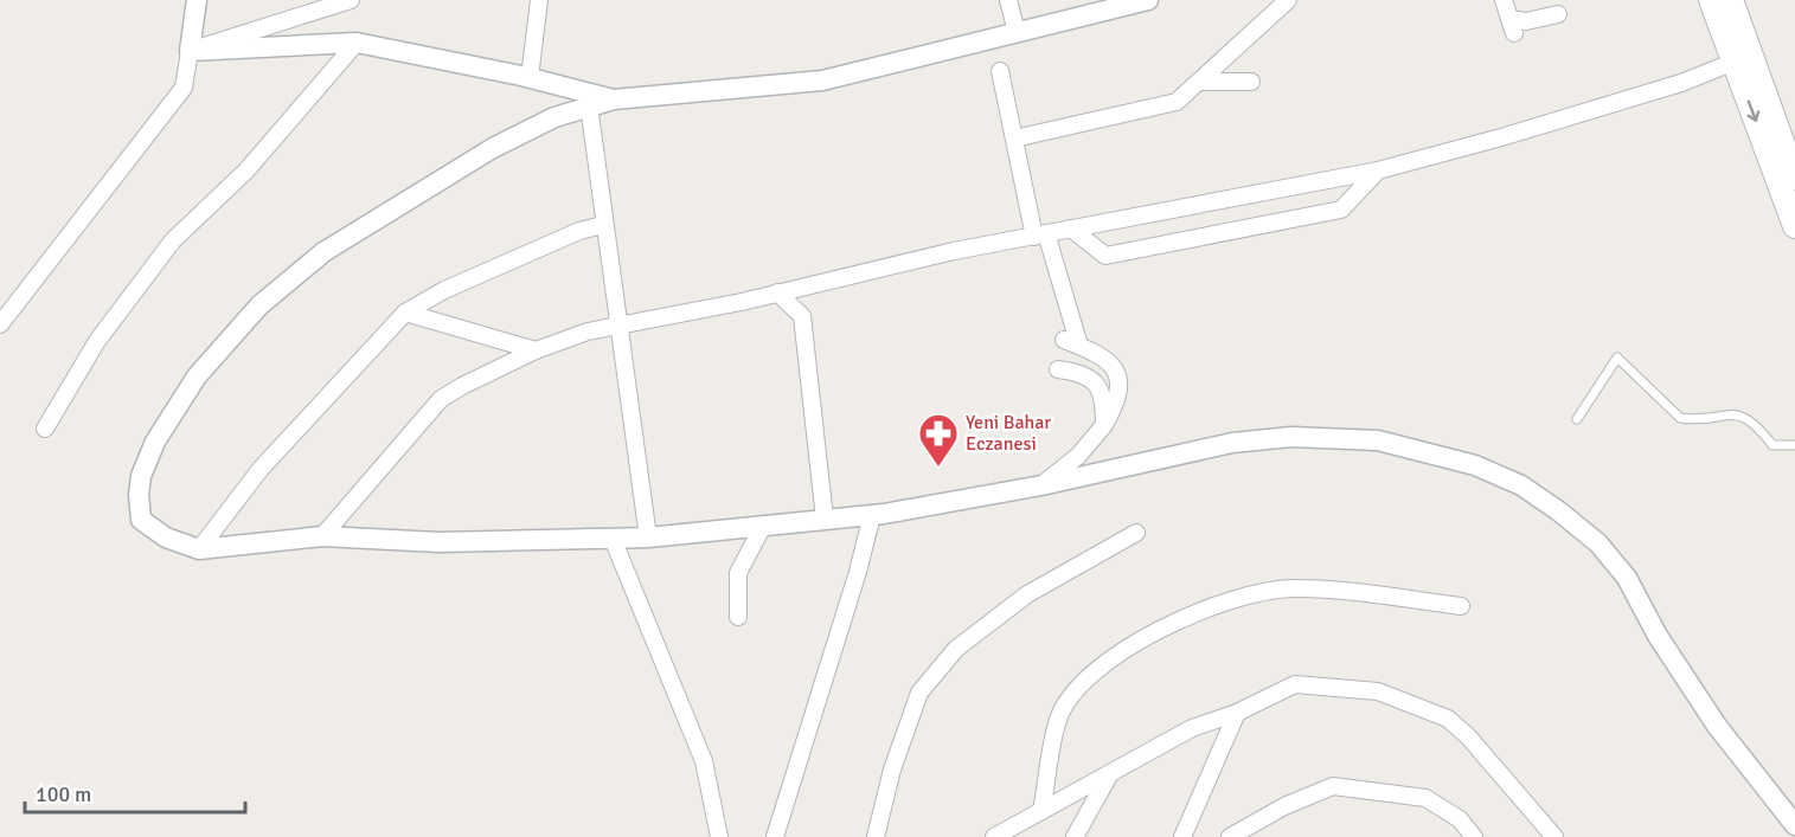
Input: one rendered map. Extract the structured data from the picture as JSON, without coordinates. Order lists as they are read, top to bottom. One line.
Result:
{"places":{"pharmacy":["Yeni Bahar Eczanesi"]},"scale_bar":"100 m"}
